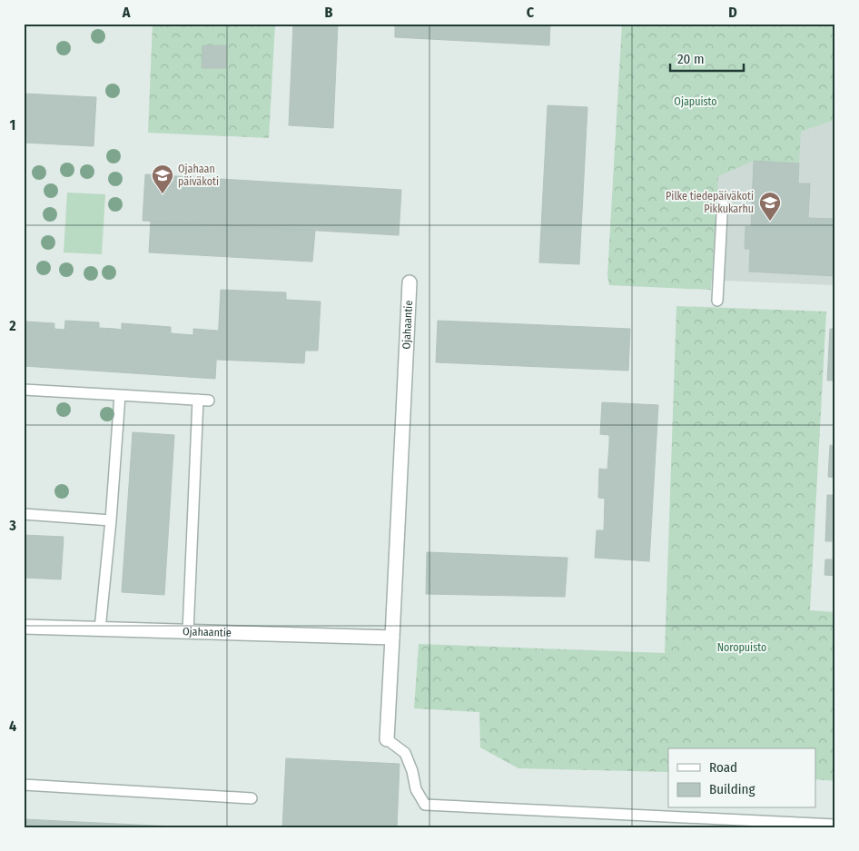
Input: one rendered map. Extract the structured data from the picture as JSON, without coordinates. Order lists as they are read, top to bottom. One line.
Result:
{"streets":{"street":["Ojahaantie"]},"parks":["Ojapuisto","Noropuisto"],"places":{"school or university":["Ojahaan päiväkoti","Pilke tiedepäiväkoti Pikkukarhu"]},"legend":["Road","Building"],"scale_bar":"20 m","grid":{"columns":["A","B","C","D"],"rows":["1","2","3","4"]}}
